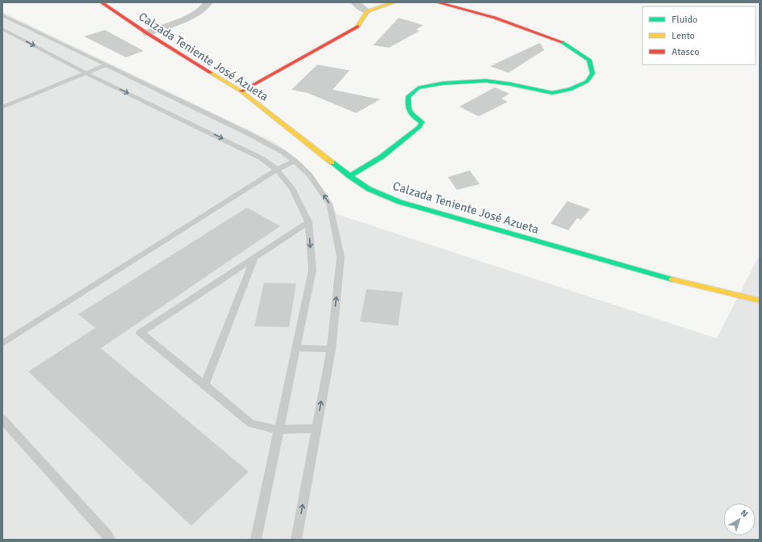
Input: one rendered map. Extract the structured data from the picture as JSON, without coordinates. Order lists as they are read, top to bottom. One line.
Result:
{"streets":{"street":["Calzada Teniente José Azueta"]},"legend":["Fluido","Lento","Atasco"],"north":"top right"}
